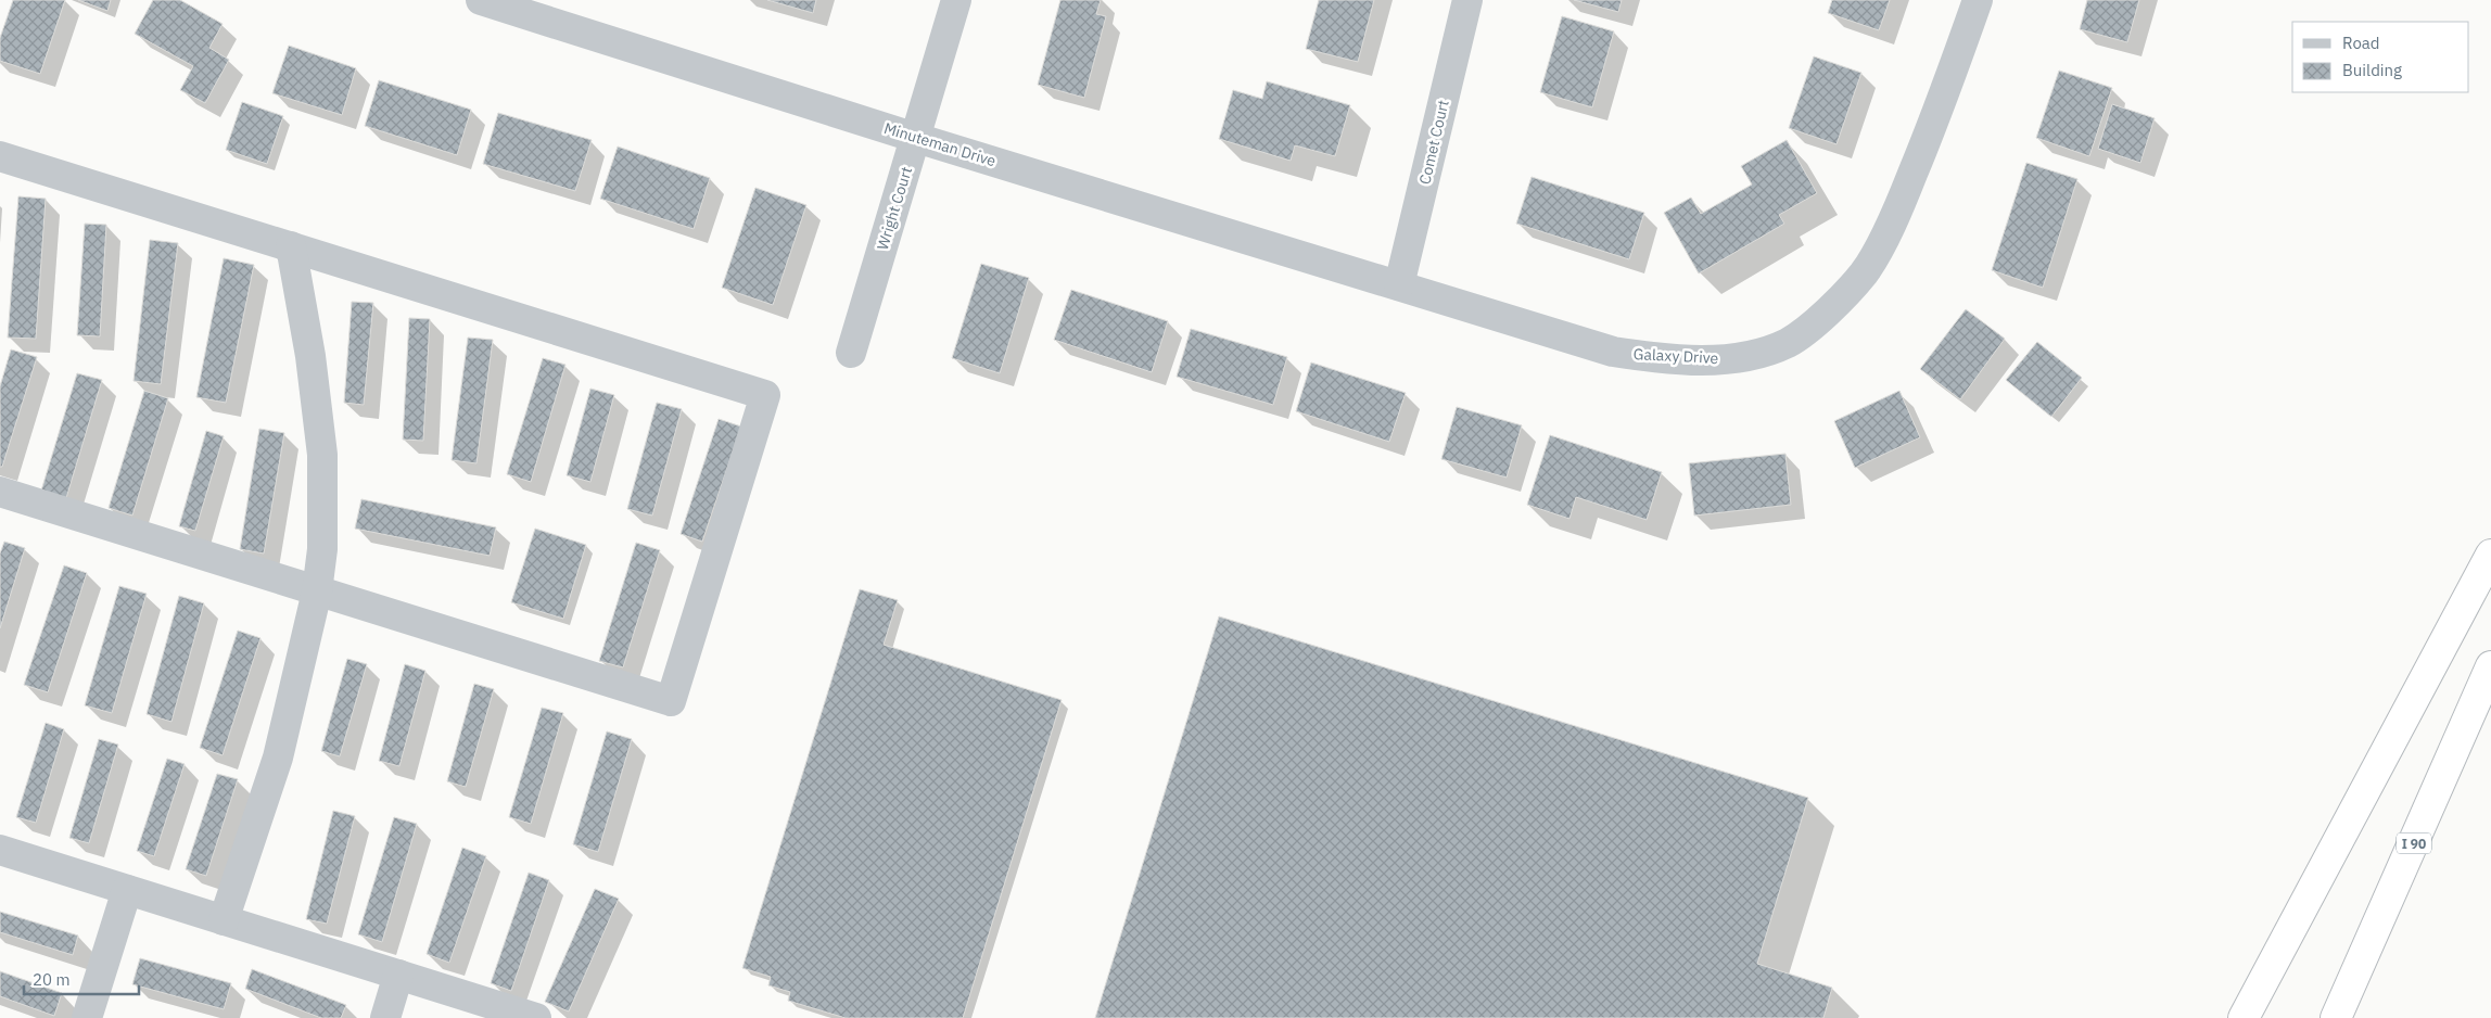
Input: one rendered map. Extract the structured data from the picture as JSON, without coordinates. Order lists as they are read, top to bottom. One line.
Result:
{"streets":{"highway":["I 90"],"street":["Comet Court","Minuteman Drive","Wright Court","Galaxy Drive"]},"crossings":[["Comet Court","Minuteman Drive"],["Comet Court","Galaxy Drive"],["Minuteman Drive","Wright Court"],["Minuteman Drive","Galaxy Drive"]],"legend":["Road","Building"],"scale_bar":"20 m"}
